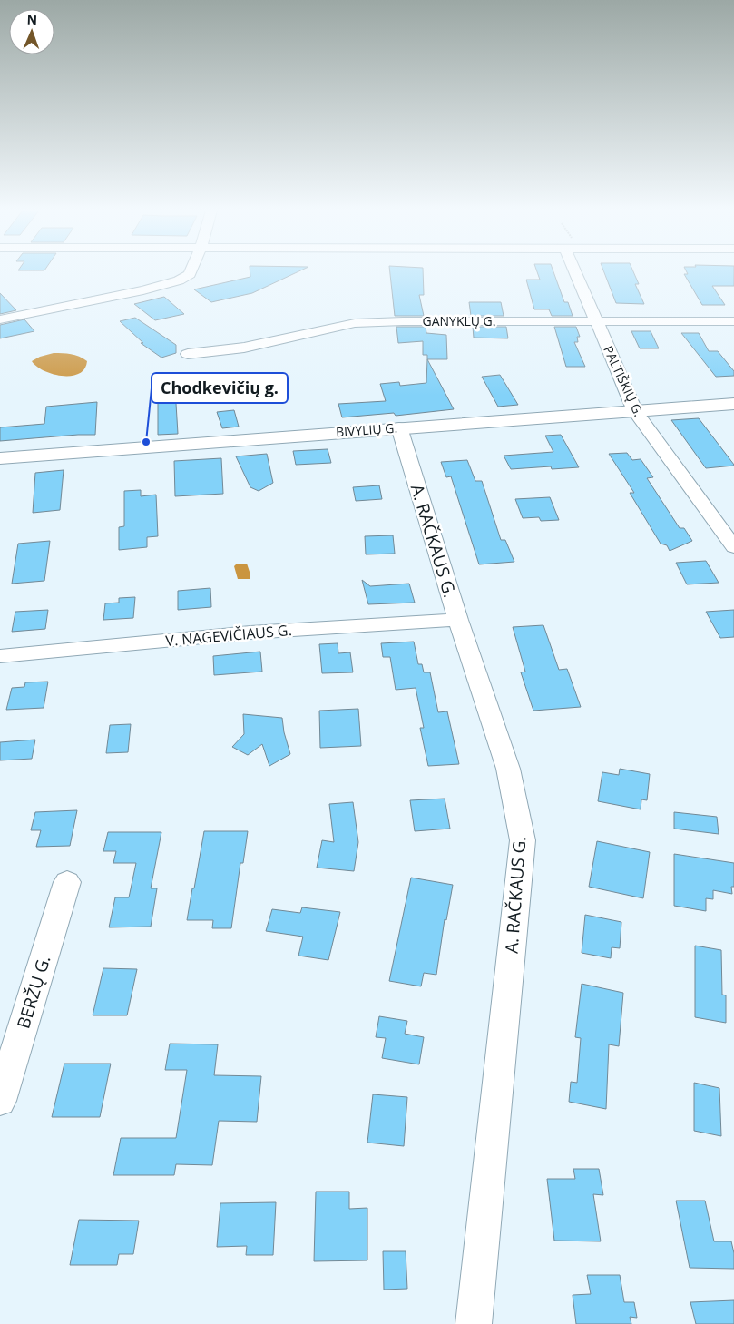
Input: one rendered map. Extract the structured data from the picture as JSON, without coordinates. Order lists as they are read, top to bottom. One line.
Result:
{"streets":{"street":["GANYKLŲ G.","PALTIŠKIŲ G.","BIVYLIŲ G.","A. RAČKAUS G.","V. NAGEVIČIAUS G.","BERŽŲ G."]},"crossings":[["GANYKLŲ G.","PALTIŠKIŲ G."],["PALTIŠKIŲ G.","BIVYLIŲ G."],["BIVYLIŲ G.","A. RAČKAUS G."],["A. RAČKAUS G.","V. NAGEVIČIAUS G."]],"places":["Chodkevičių g."],"north":"top"}
